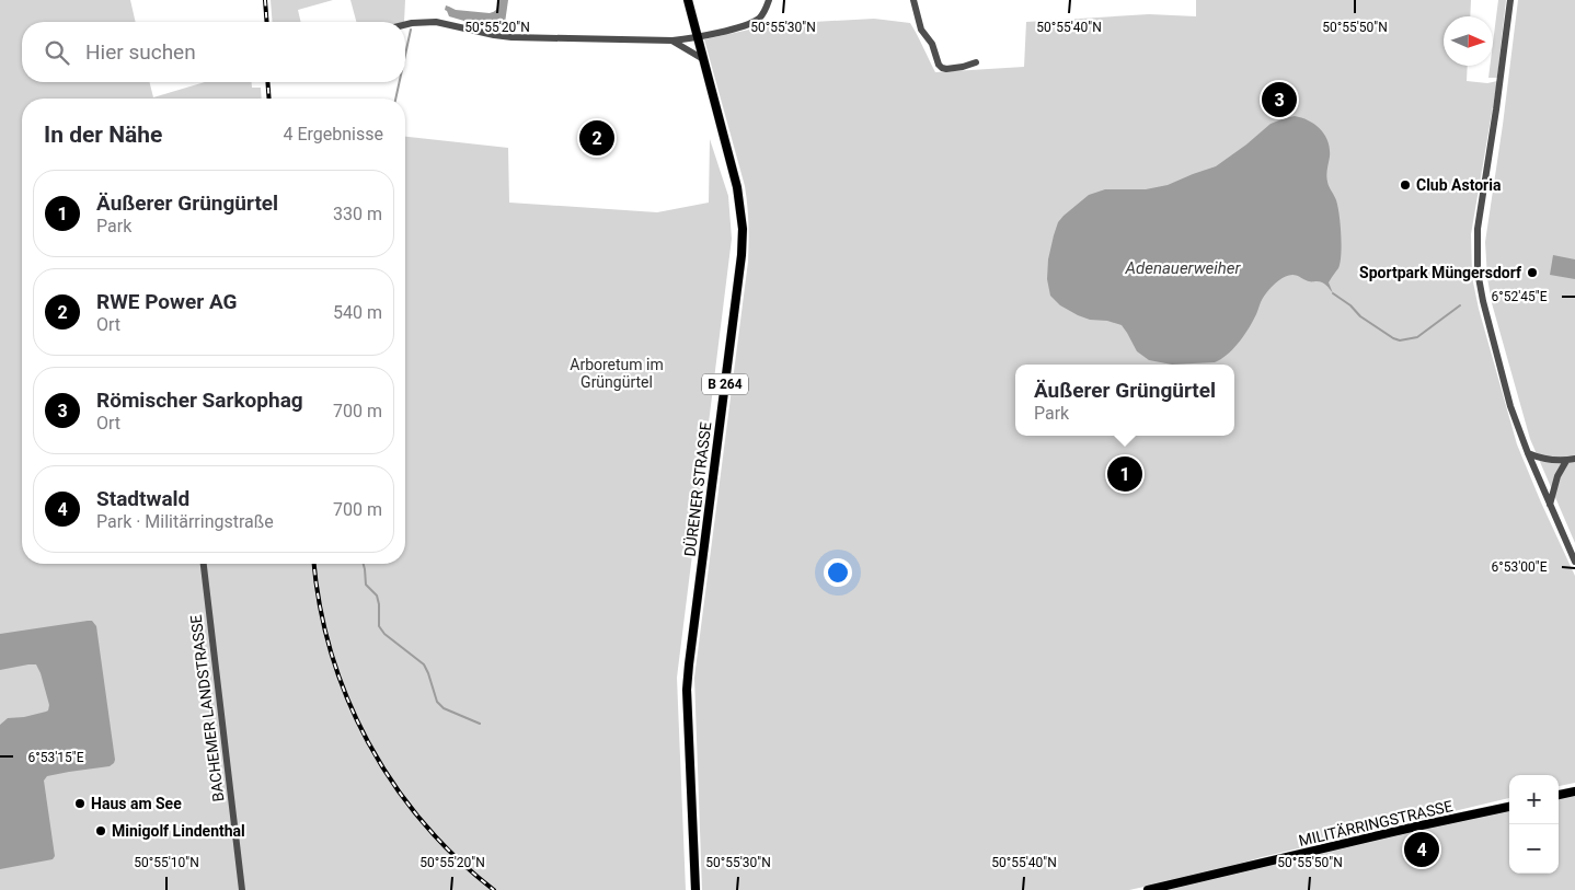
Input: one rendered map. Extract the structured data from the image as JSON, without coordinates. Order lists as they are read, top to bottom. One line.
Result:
{"streets":{"main road":["B 264","DÜRENER STRASSE","MILITÄRRINGSTRASSE"],"street":["BACHEMER LANDSTRASSE"]},"water":["Adenauerweiher"],"parks":["Arboretum im Grüngürtel"],"places":["Club Astoria","Sportpark Müngersdorf","Haus am See","Minigolf Lindenthal"],"north":"right","page":{"search":"Hier suchen","pins":["3","2","1","4"],"heading":["In der Nähe","4 Ergebnisse"],"list":[{"mark":"1","name":"Äußerer Grüngürtel","note":"Park","value":"330 m"},{"mark":"2","name":"RWE Power AG","note":"Ort","value":"540 m"},{"mark":"3","name":"Römischer Sarkophag","note":"Ort","value":"700 m"},{"mark":"4","name":"Stadtwald","note":"Park · Militärringstraße","value":"700 m"}],"popup":["Äußerer Grüngürtel","Park"],"map_buttons":["+","−"]},"coordinates":["50°55'20\"N","50°55'30\"N","50°55'40\"N","50°55'50\"N","6°52'45\"E","6°53'00\"E","6°53'15\"E","50°55'10\"N"]}
